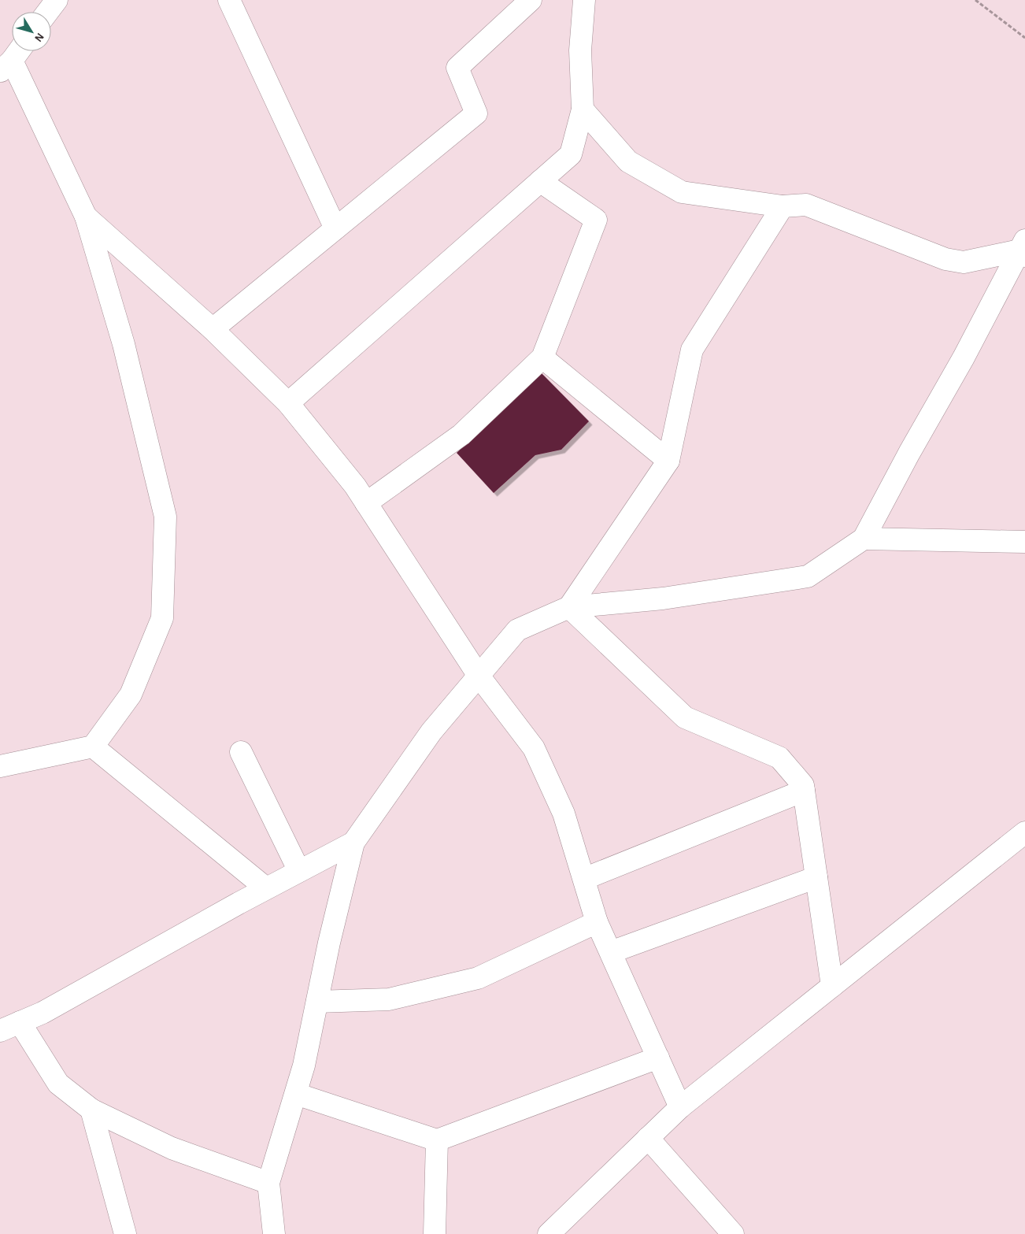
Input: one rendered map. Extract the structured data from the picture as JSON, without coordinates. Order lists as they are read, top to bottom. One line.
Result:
{"north":"bottom right"}
